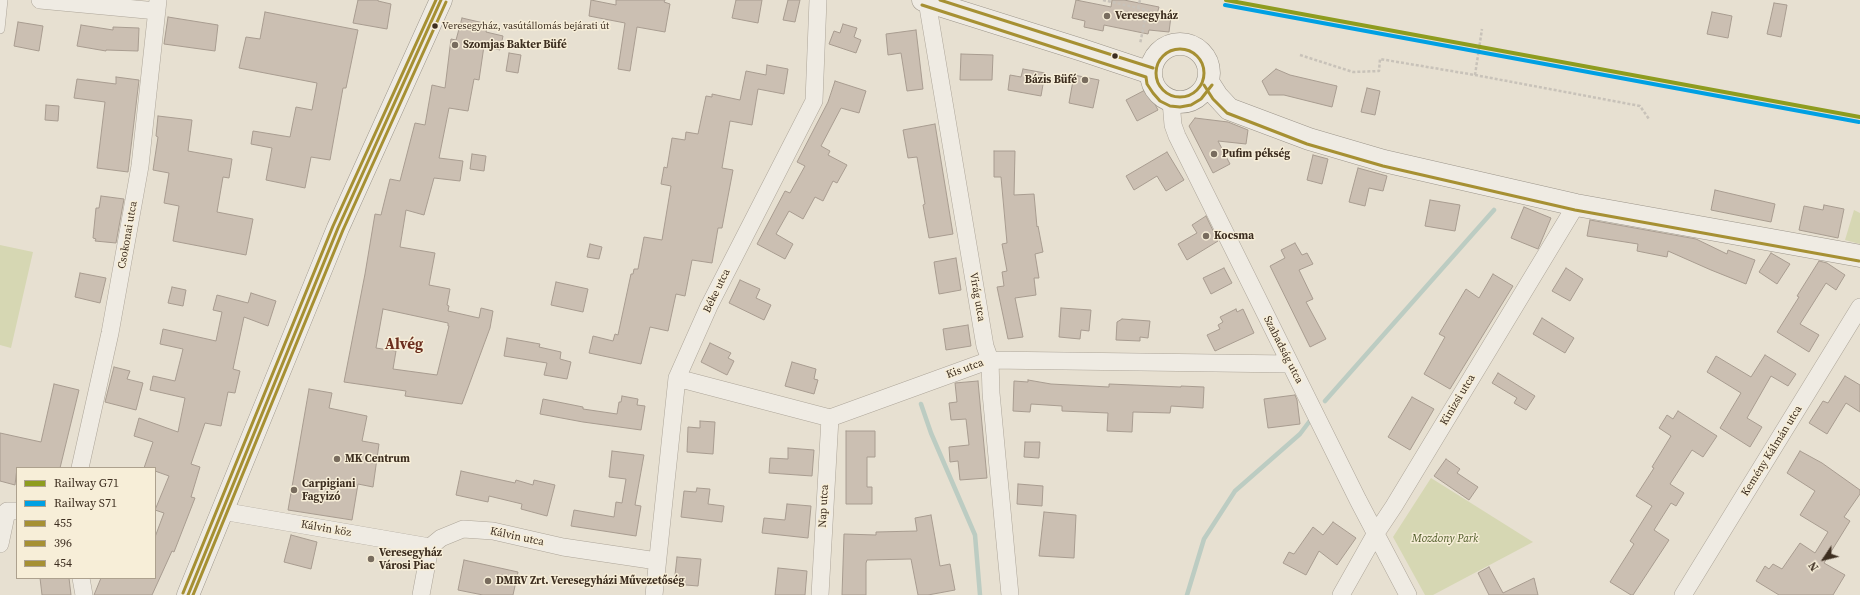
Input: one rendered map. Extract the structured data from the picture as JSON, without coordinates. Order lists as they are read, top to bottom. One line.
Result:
{"streets":{"street":["Csokonai utca","Béke utca","Virág utca","Szabadság utca","Kis utca","Kinizsi utca","Kemény Kálmán utca","Nap utca","Kálvin köz","Kálvin utca"]},"crossings":[["Béke utca","Kálvin utca"],["Virág utca","Kis utca"],["Szabadság utca","Kis utca"],["Szabadság utca","Kinizsi utca"],["Kis utca","Nap utca"],["Kálvin köz","Kálvin utca"]],"districts":["Alvég"],"parks":["Mozdony Park"],"places":["Veresegyház","Veresegyház, vasútállomás bejárati út","Szomjas Bakter Büfé","Bázis Büfé","Pufim pékség","Kocsma","MK Centrum","Carpigiani Fagyizó","Veresegyház Városi Piac","DMRV Zrt. Veresegyházi Művezetőség"],"lines":["rail line G71","transit line 455","transit line 454","transit line 396","rail line S71"],"legend":["Railway G71","Railway S71","455","396","454"],"north":"bottom left"}
